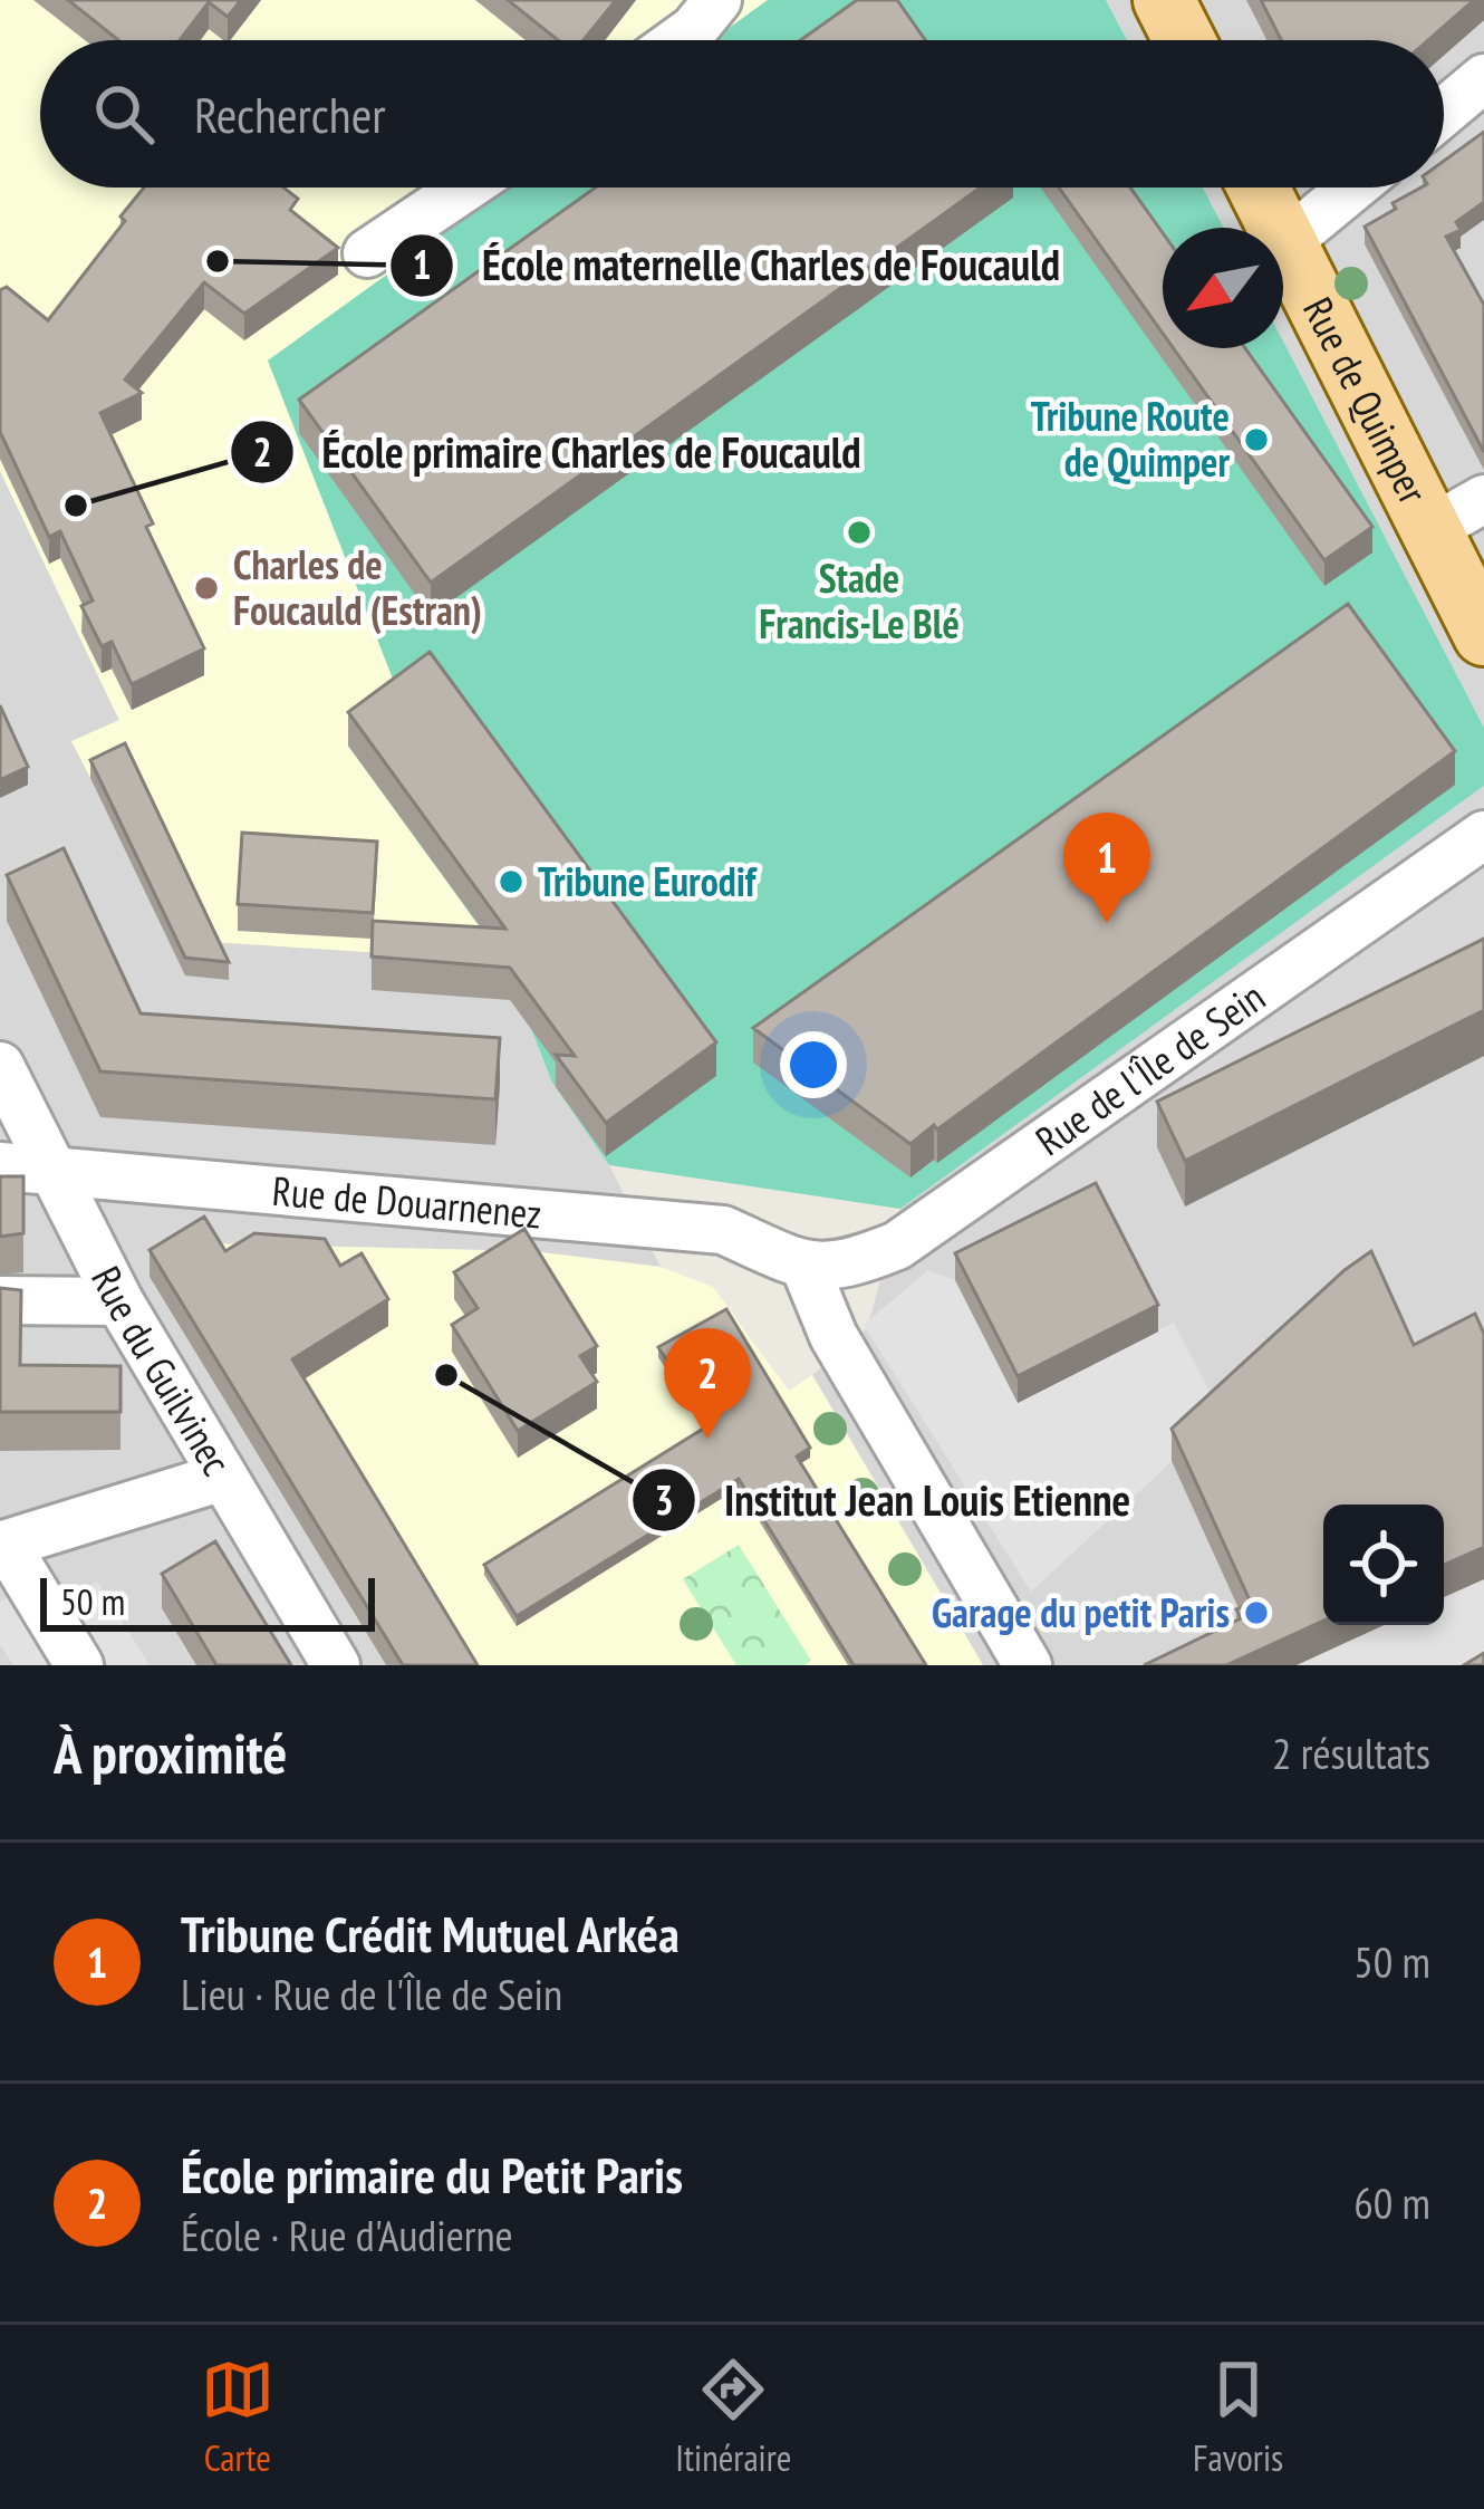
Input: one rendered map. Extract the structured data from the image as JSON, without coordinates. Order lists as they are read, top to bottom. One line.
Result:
{"streets":{"main road":["Rue de Quimper"],"street":["Rue de l'Île de Sein","Rue de Douarnenez","Rue du Guilvinec"]},"crossings":[["Rue de l'Île de Sein","Rue de Douarnenez"],["Rue de Douarnenez","Rue du Guilvinec"]],"places":["École maternelle Charles de Foucauld","Tribune Route de Quimper","École primaire Charles de Foucauld","Stade Francis-Le Blé","Charles de Foucauld (Estran)","Tribune Eurodif","Institut Jean Louis Etienne","Garage du petit Paris"],"scale_bar":"50 m","north":"bottom left","page":{"search":"Rechercher","pins":["1","2"],"scale":"50 m","heading":["À proximité","2 résultats"],"list":[{"mark":"1","name":"Tribune Crédit Mutuel Arkéa","note":"Lieu · Rue de l'Île de Sein","value":"50 m"},{"mark":"2","name":"École primaire du Petit Paris","note":"École · Rue d'Audierne","value":"60 m"}],"nav":["Carte","Itinéraire","Favoris"]}}
